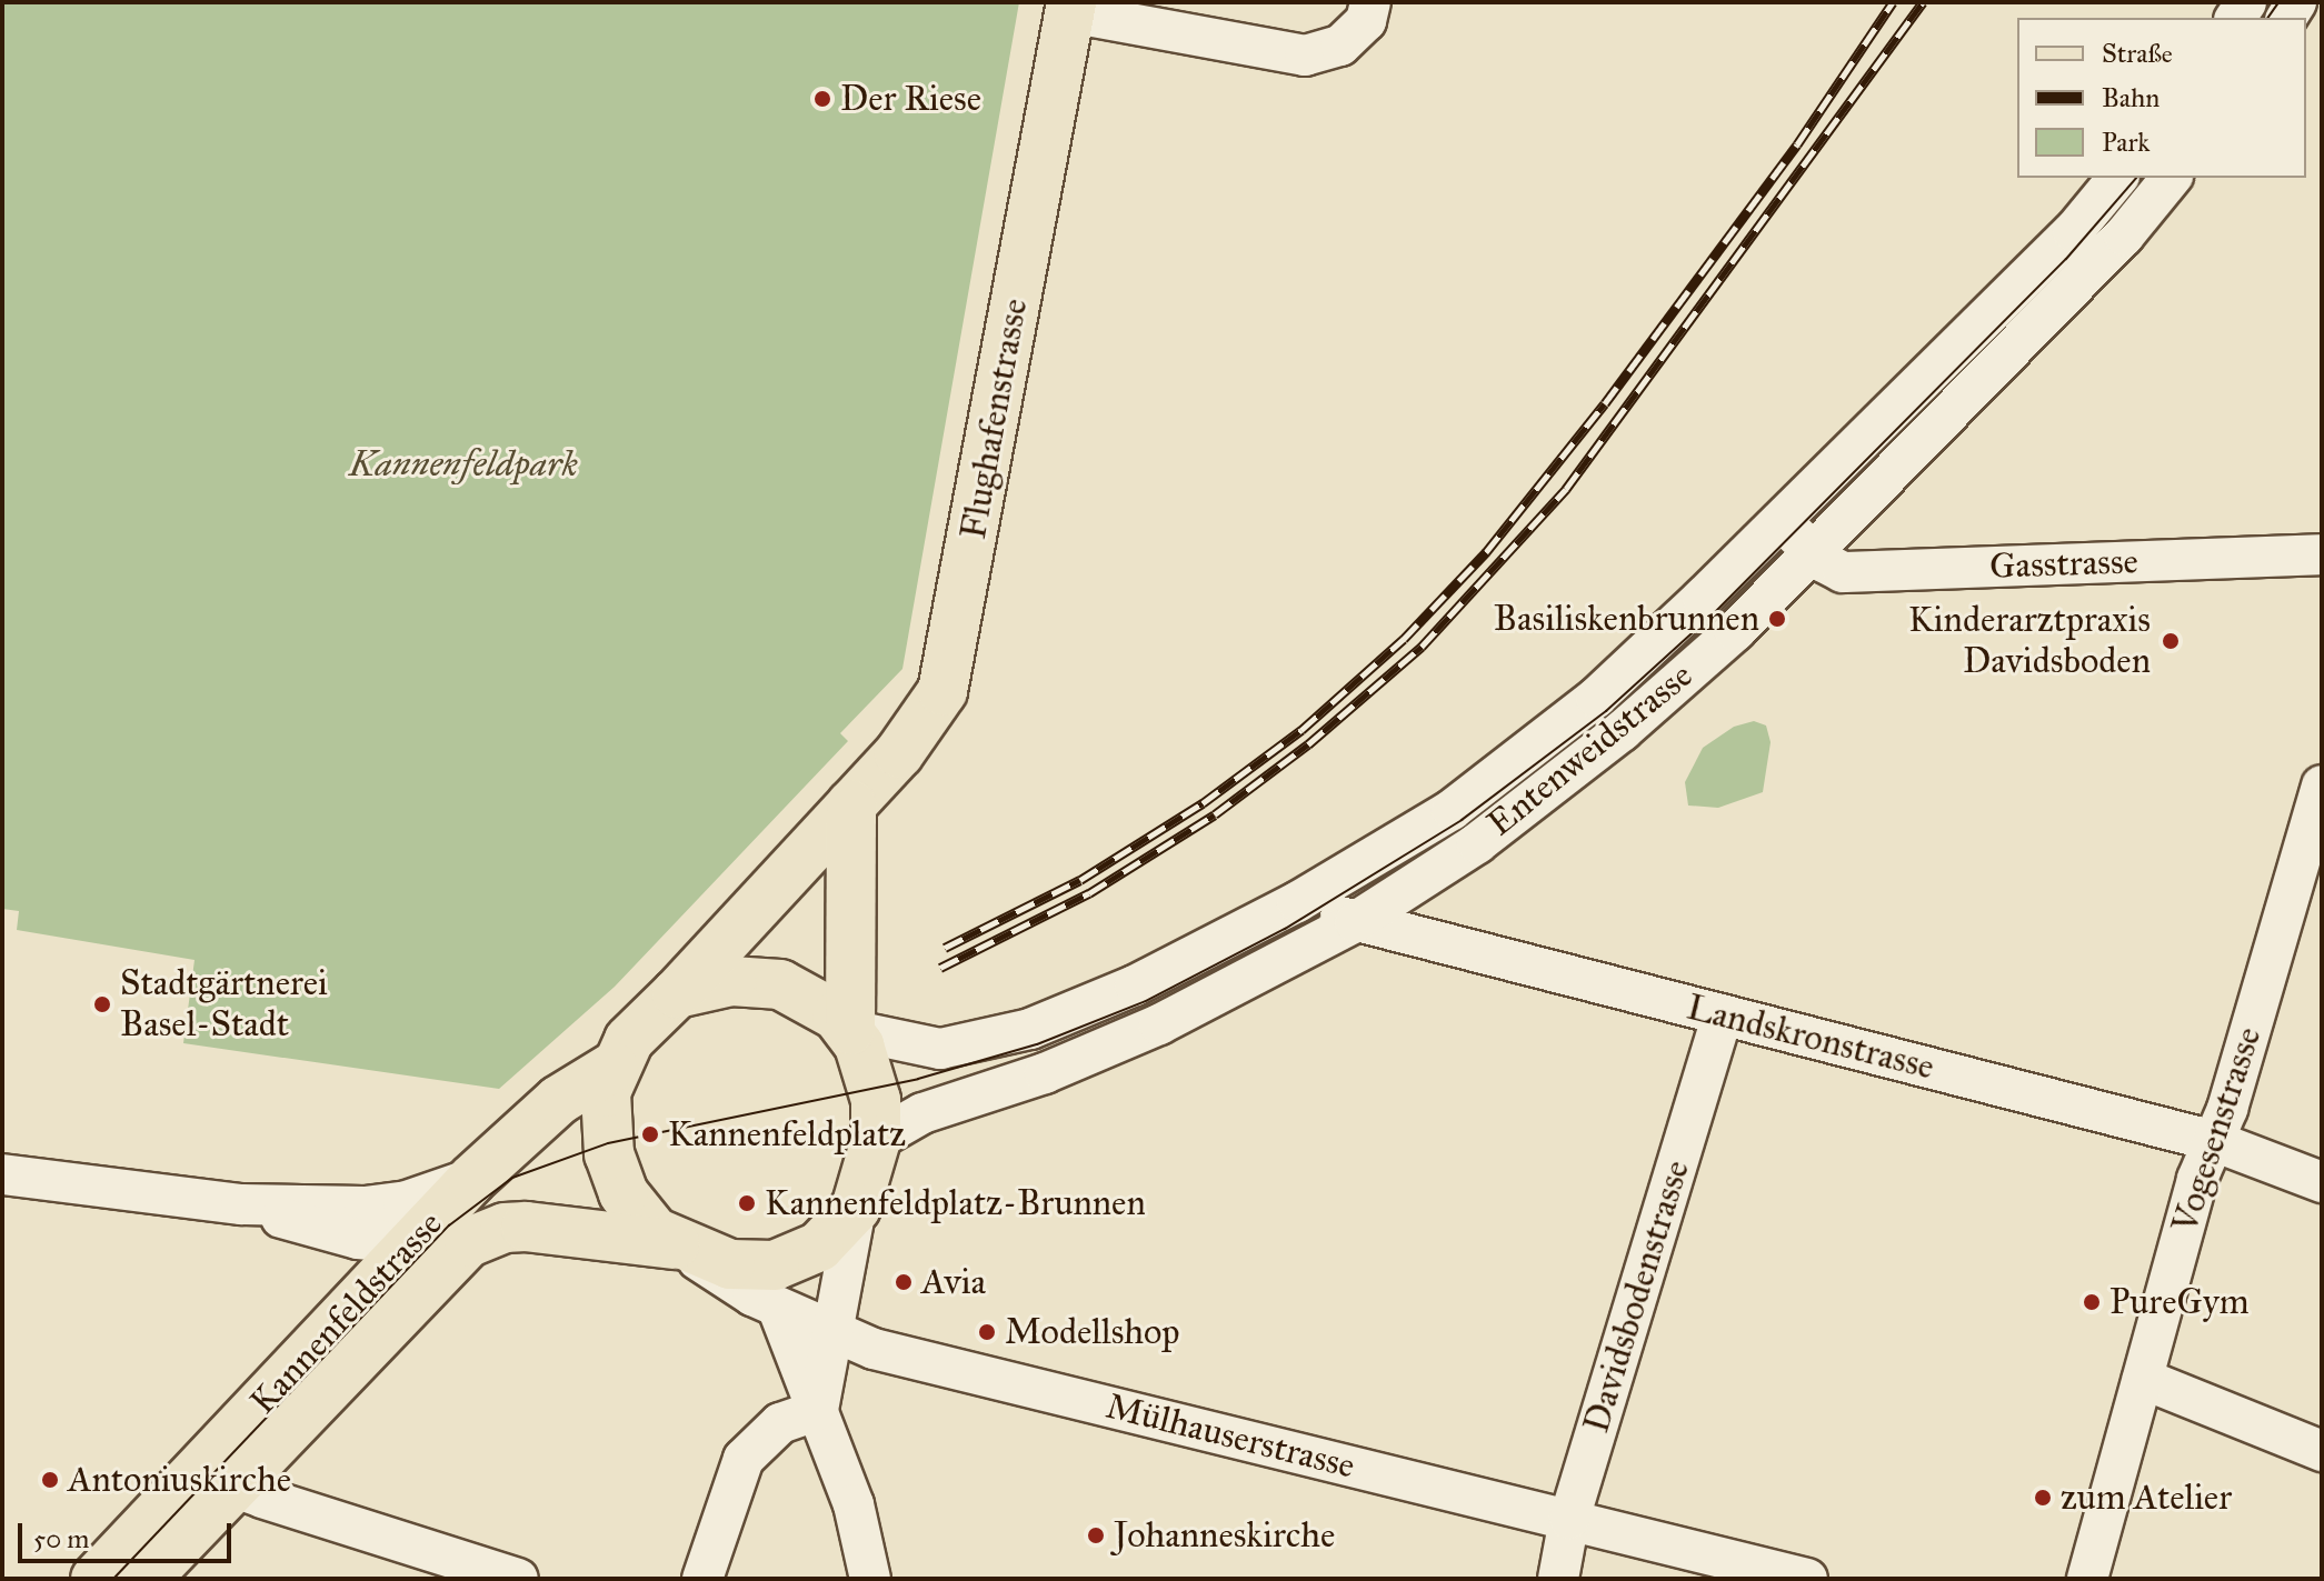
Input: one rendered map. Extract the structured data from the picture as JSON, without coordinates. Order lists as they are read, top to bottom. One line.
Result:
{"streets":{"main road":["Flughafenstrasse","Kannenfeldstrasse"],"street":["Gasstrasse","Entenweidstrasse","Landskronstrasse","Vogesenstrasse","Davidsbodenstrasse","Mülhauserstrasse"]},"crossings":[["Flughafenstrasse","Entenweidstrasse"],["Flughafenstrasse","Kannenfeldstrasse"],["Flughafenstrasse","Mülhauserstrasse"],["Gasstrasse","Entenweidstrasse"],["Entenweidstrasse","Landskronstrasse"],["Entenweidstrasse","Kannenfeldstrasse"],["Entenweidstrasse","Mülhauserstrasse"],["Landskronstrasse","Vogesenstrasse"],["Landskronstrasse","Davidsbodenstrasse"],["Davidsbodenstrasse","Mülhauserstrasse"],["Kannenfeldstrasse","Mülhauserstrasse"]],"parks":["Kannenfeldpark"],"places":["Der Riese","Basiliskenbrunnen","Kinderarztpraxis Davidsboden","Stadtgärtnerei Basel-Stadt","Kannenfeldplatz","Kannenfeldplatz-Brunnen","Avia","PureGym","Modellshop","Antoniuskirche","zum Atelier","Johanneskirche"],"legend":["Straße","Bahn","Park"],"scale_bar":"50 m"}
